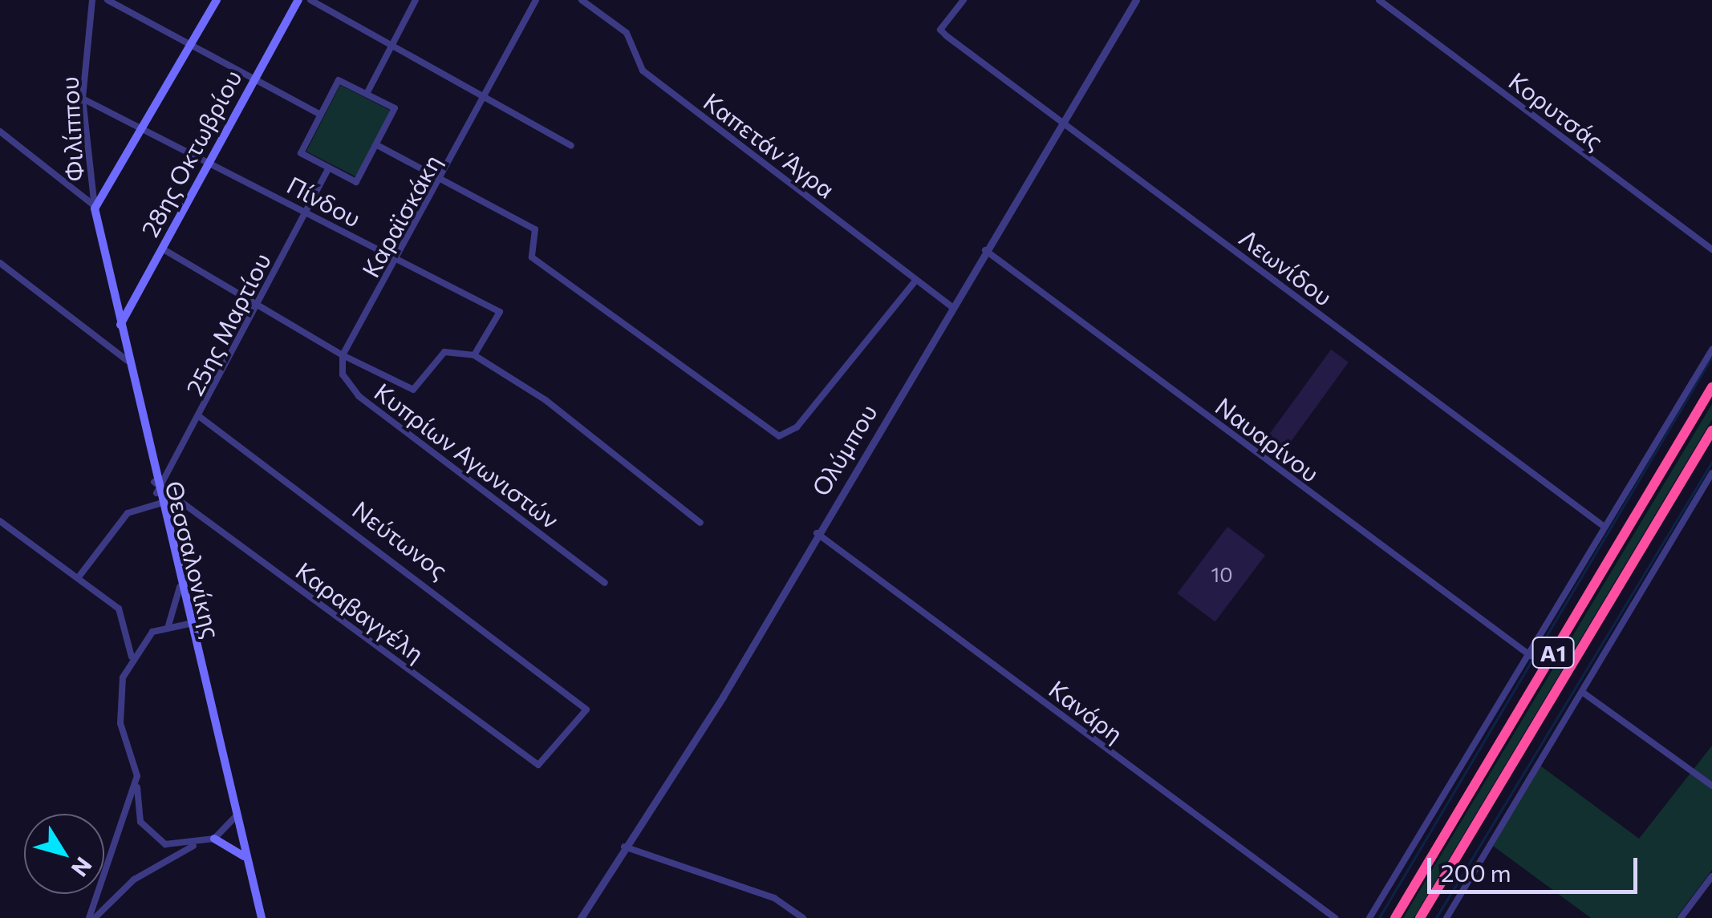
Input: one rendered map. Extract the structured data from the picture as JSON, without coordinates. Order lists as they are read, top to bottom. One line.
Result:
{"streets":{"highway":["Α1"],"main road":["28ης Οκτωβρίου","Θεσσαλονίκης"],"street":["Κορυτσάς","Φιλίππου","Καπετάν Άγρα","Πίνδου","Καραϊσκάκη","Λεωνίδου","25ης Μαρτίου","Ναυαρίνου","Ολύμπου","Κυπρίων Αγωνιστών","Νεύτωνος","Καραβαγγέλη","Κανάρη"]},"crossings":[["Φιλίππου","Πίνδου"],["Φιλίππου","Θεσσαλονίκης"],["Καπετάν Άγρα","Ολύμπου"],["28ης Οκτωβρίου","Πίνδου"],["28ης Οκτωβρίου","Θεσσαλονίκης"],["Πίνδου","Καραϊσκάκη"],["Πίνδου","25ης Μαρτίου"],["Καραϊσκάκη","Κυπρίων Αγωνιστών"],["Λεωνίδου","Ολύμπου"],["25ης Μαρτίου","Νεύτωνος"],["25ης Μαρτίου","Θεσσαλονίκης"],["25ης Μαρτίου","Καραβαγγέλη"],["Ναυαρίνου","Ολύμπου"],["Ολύμπου","Κανάρη"],["Νεύτωνος","Καραβαγγέλη"],["Θεσσαλονίκης","Καραβαγγέλη"]],"house_numbers":["10"],"scale_bar":"200 m","north":"bottom right"}
